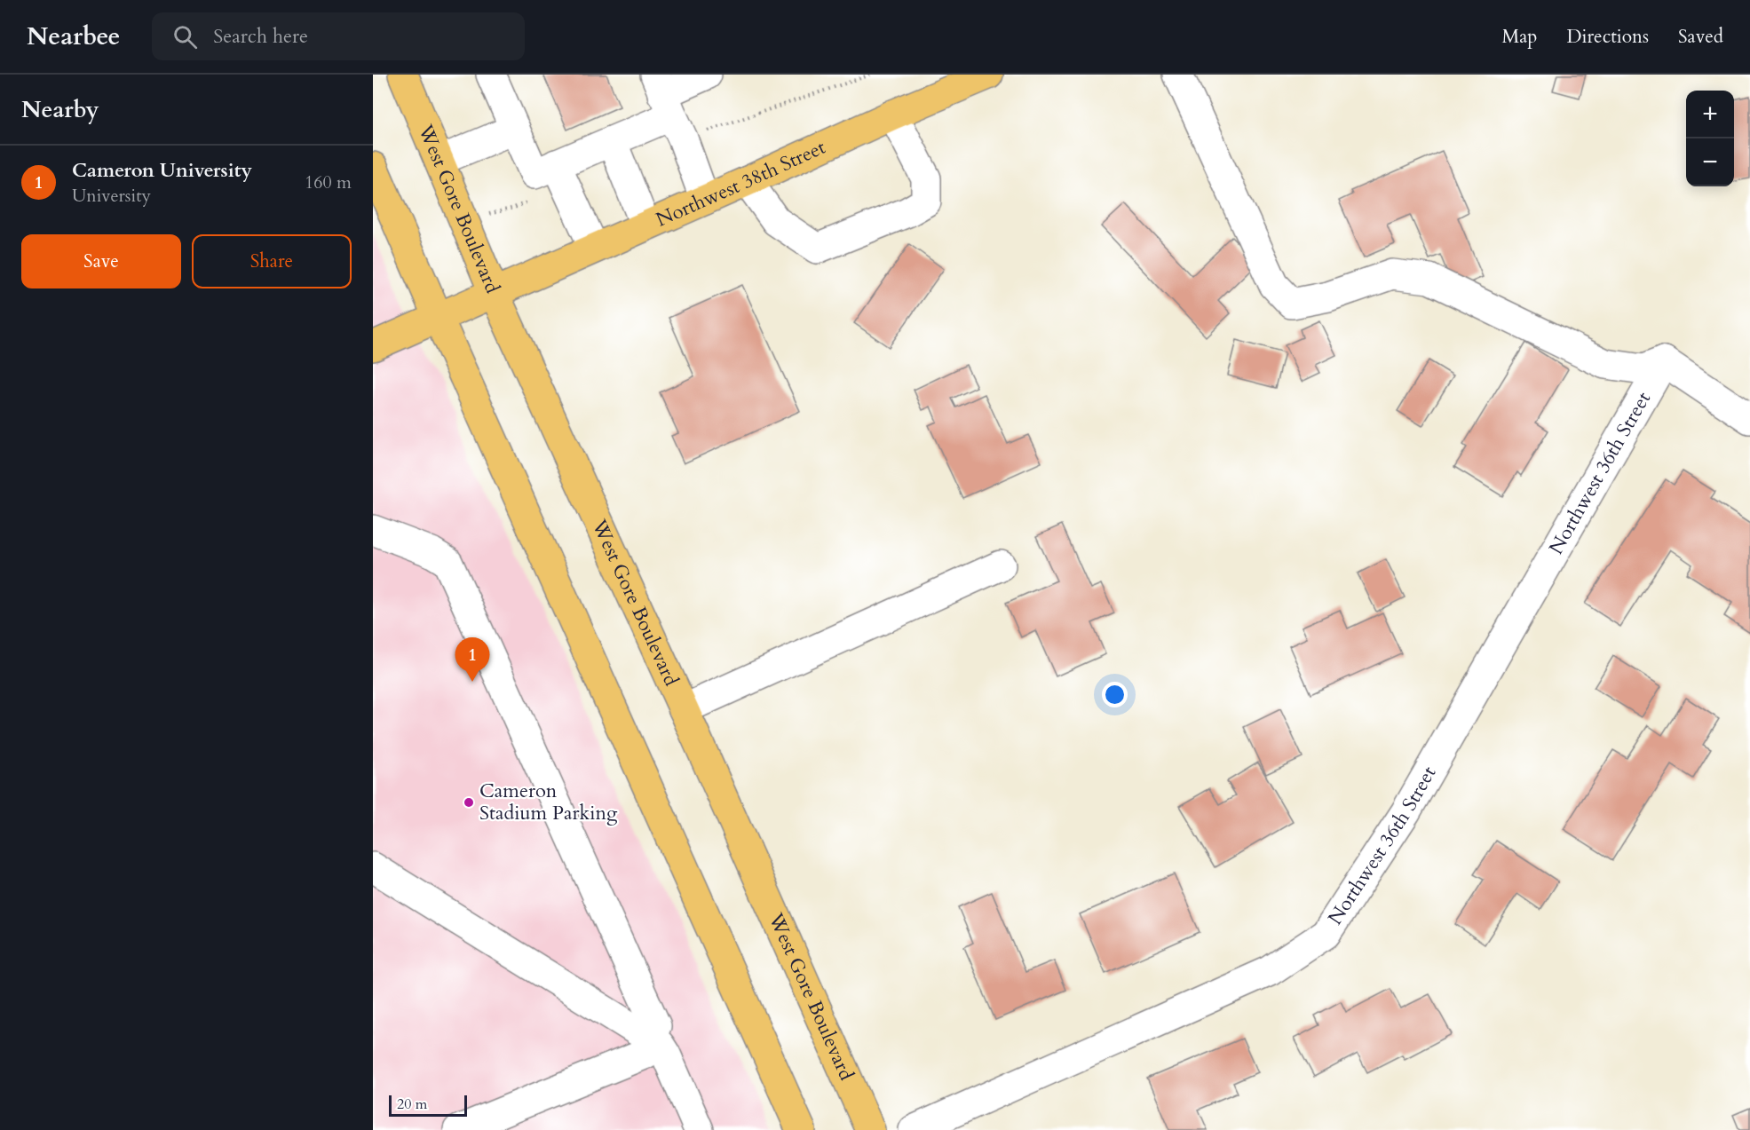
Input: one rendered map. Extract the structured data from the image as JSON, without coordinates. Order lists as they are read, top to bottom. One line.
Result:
{"streets":{"main road":["Northwest 38th Street","West Gore Boulevard"],"street":["Northwest 36th Street"]},"crossings":[["Northwest 38th Street","West Gore Boulevard"]],"places":["Cameron Stadium Parking"],"scale_bar":"20 m","page":{"header":"Nearbee","search":"Search here","nav":["Map","Directions","Saved"],"heading":"Nearby","map_buttons":["+","−"],"list":[{"mark":"1","name":"Cameron University","note":"University","value":"160 m"}],"buttons":["Save","Share"],"pins":"1","scale":"20 m"}}
